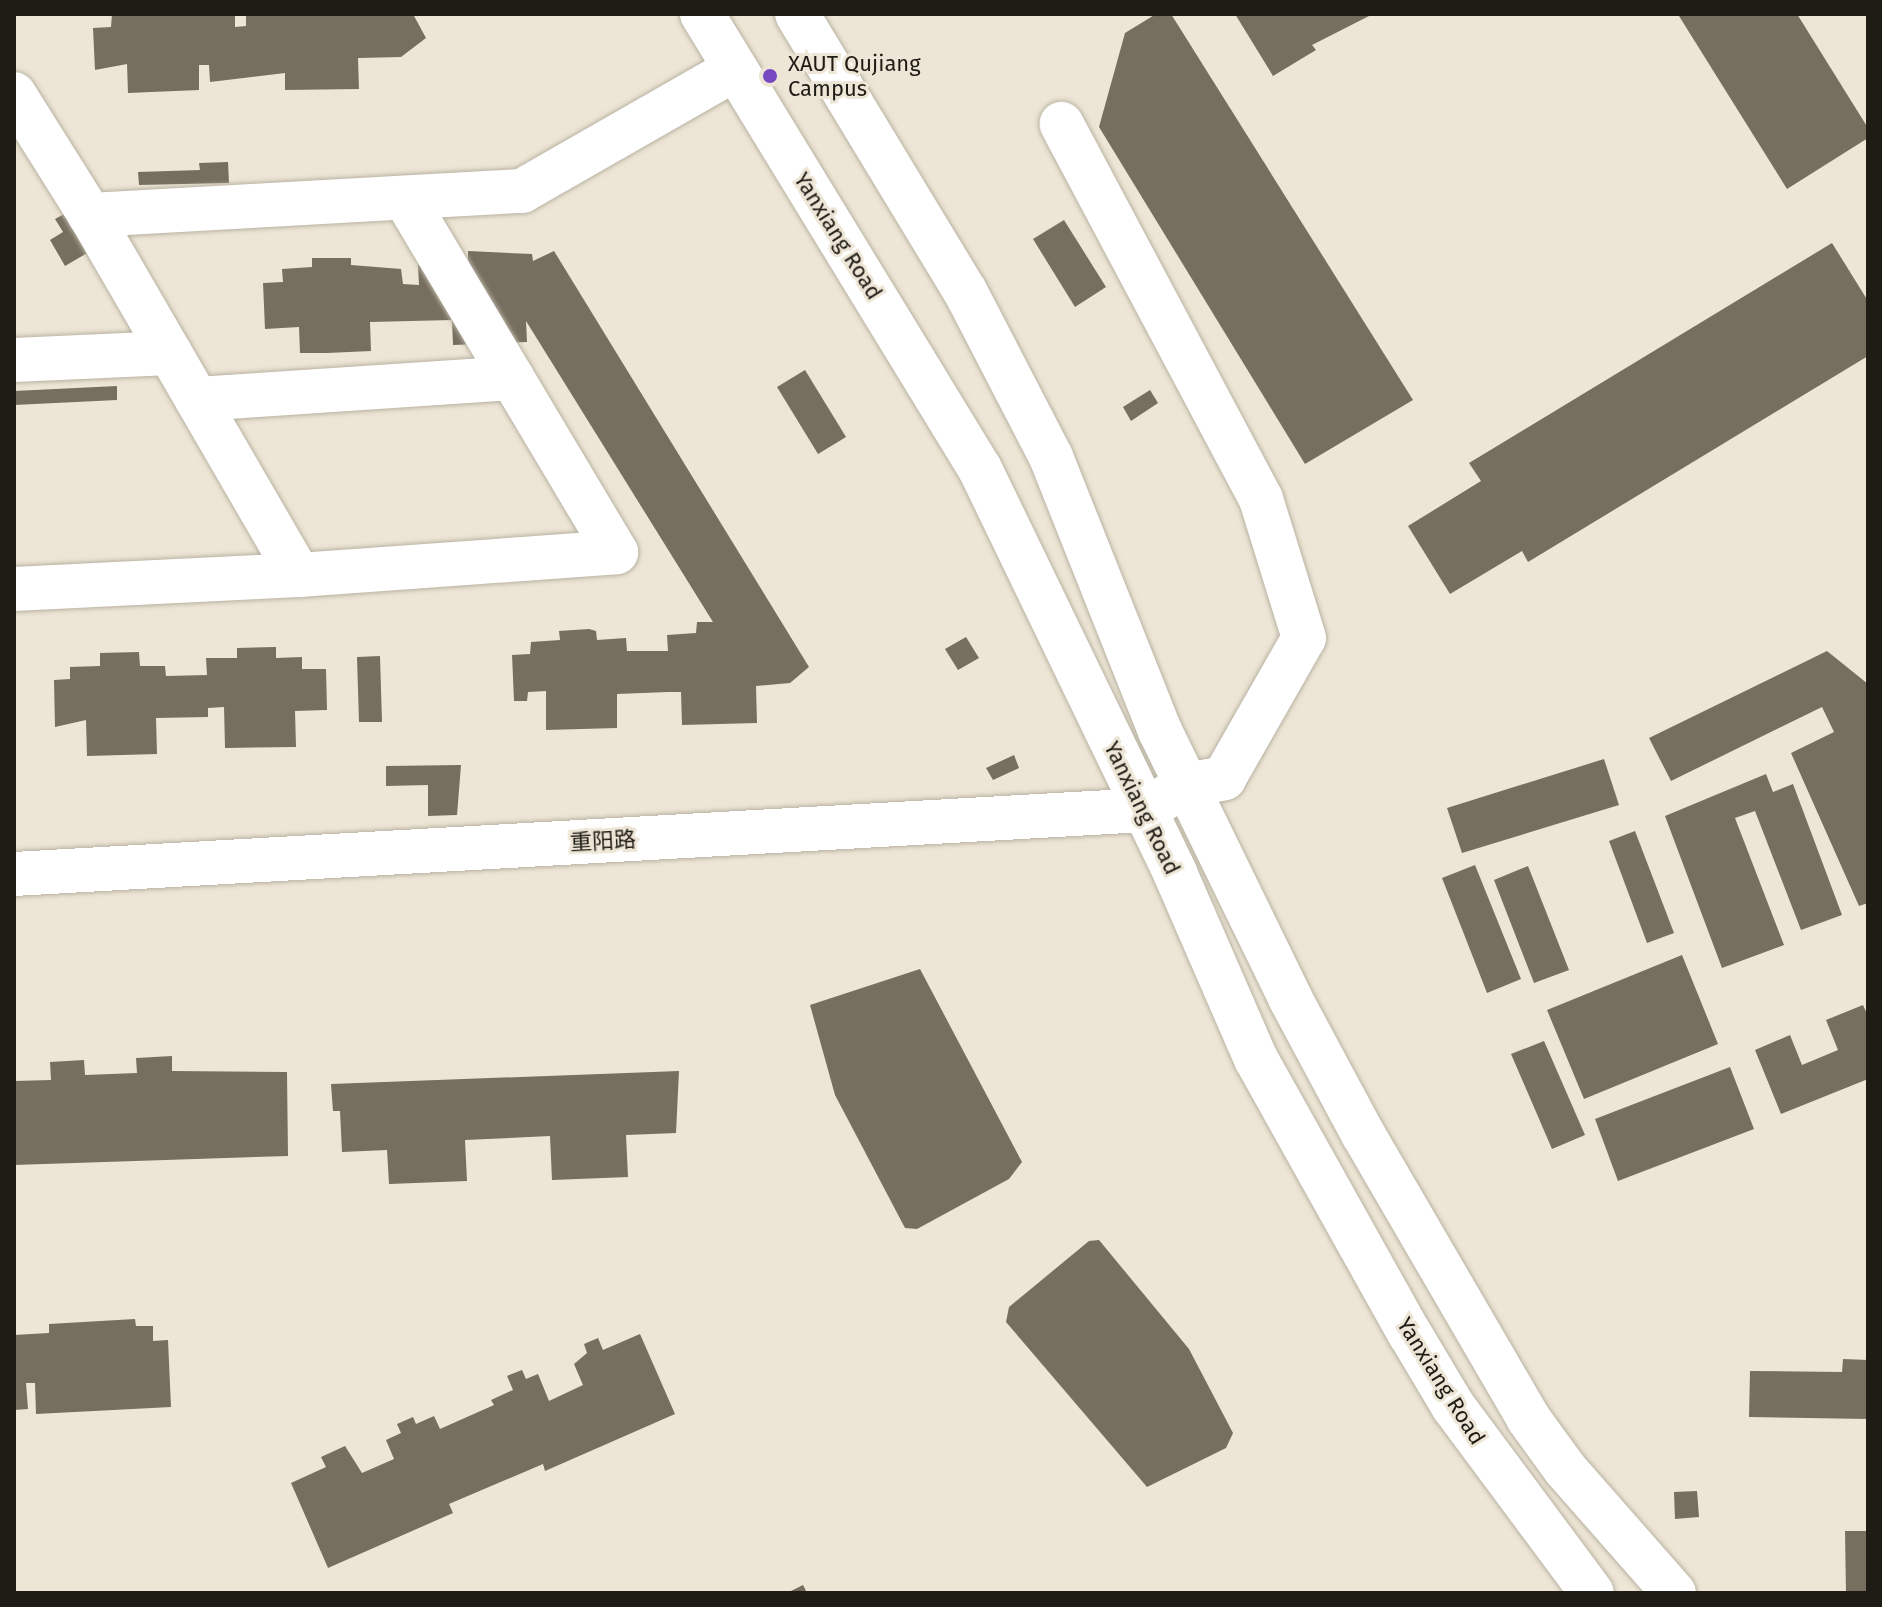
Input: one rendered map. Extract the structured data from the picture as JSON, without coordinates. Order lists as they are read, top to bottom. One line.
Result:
{"streets":{"street":["Yanxiang Road","重阳路"]},"crossings":[["Yanxiang Road","重阳路"]],"places":["XAUT Qujiang Campus"]}
